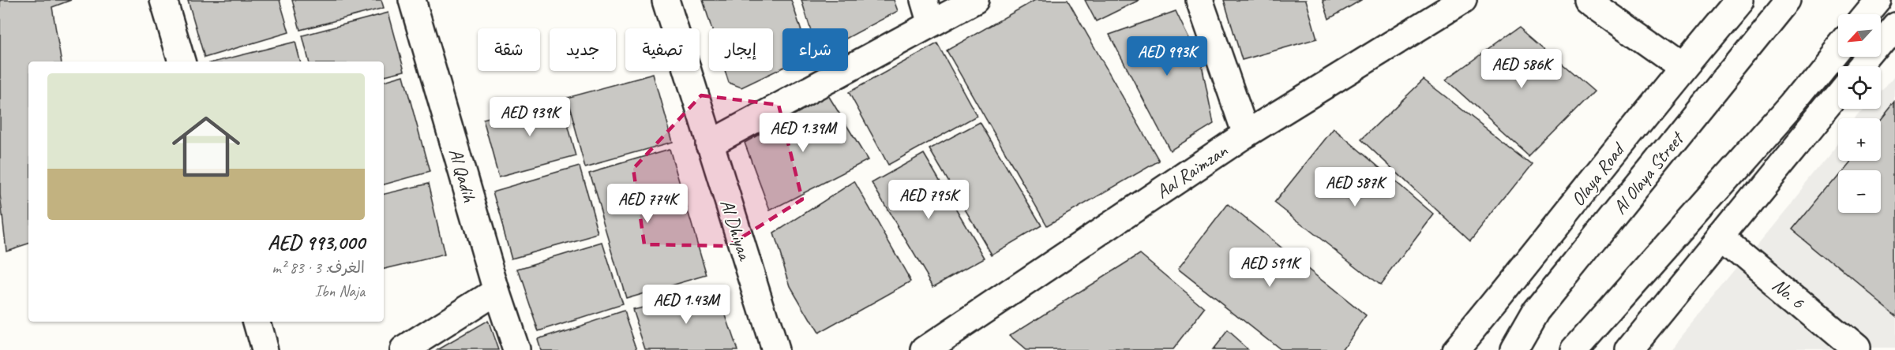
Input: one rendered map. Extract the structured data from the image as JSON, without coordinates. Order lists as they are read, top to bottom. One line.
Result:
{"streets":{"street":["Aal Raimzan","Al Olaya Street","Al Qadih","Olaya Road","Al Dhiyaa","No. 6"]},"north":"bottom left","page":{"map_buttons":["+","−"],"chip":["شراء","إيجار","تصفية","جديد","شقة"],"price":["AED 993K","AED 586K","AED 939K","AED 1.39M","AED 587K","AED 795K","AED 774K","AED 591K","AED 1.43M"],"list":[{"name":"AED 993,000","note":"الغرف: 3 · 83 m² · Ibn Naja"}]}}
